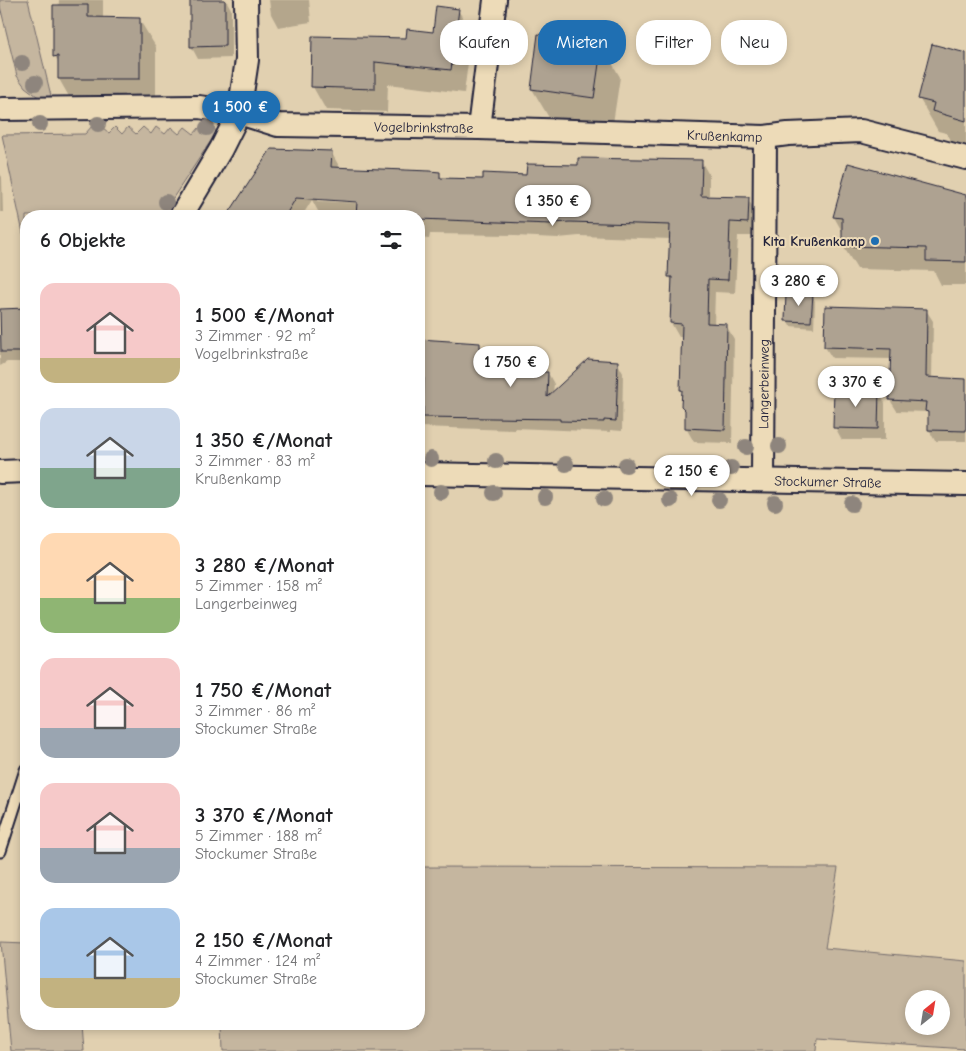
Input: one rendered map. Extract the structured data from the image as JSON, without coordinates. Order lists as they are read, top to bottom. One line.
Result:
{"streets":{"street":["Vogelbrinkstraße","Krußenkamp","Langerbeinweg","Stockumer Straße"]},"crossings":[["Vogelbrinkstraße","Krußenkamp"],["Krußenkamp","Langerbeinweg"],["Langerbeinweg","Stockumer Straße"]],"places":["Kita Krußenkamp"],"north":"top right","page":{"chip":["Kaufen","Mieten","Filter","Neu"],"price":["1 500 €","1 350 €","3 280 €","1 750 €","3 370 €","2 150 €"],"heading":"6 Objekte","list":[{"name":"1 500 €/Monat","note":"3 Zimmer · 92 m² · Vogelbrinkstraße"},{"name":"1 350 €/Monat","note":"3 Zimmer · 83 m² · Krußenkamp"},{"name":"3 280 €/Monat","note":"5 Zimmer · 158 m² · Langerbeinweg"},{"name":"1 750 €/Monat","note":"3 Zimmer · 86 m² · Stockumer Straße"},{"name":"3 370 €/Monat","note":"5 Zimmer · 188 m² · Stockumer Straße"},{"name":"2 150 €/Monat","note":"4 Zimmer · 124 m² · Stockumer Straße"}]}}
